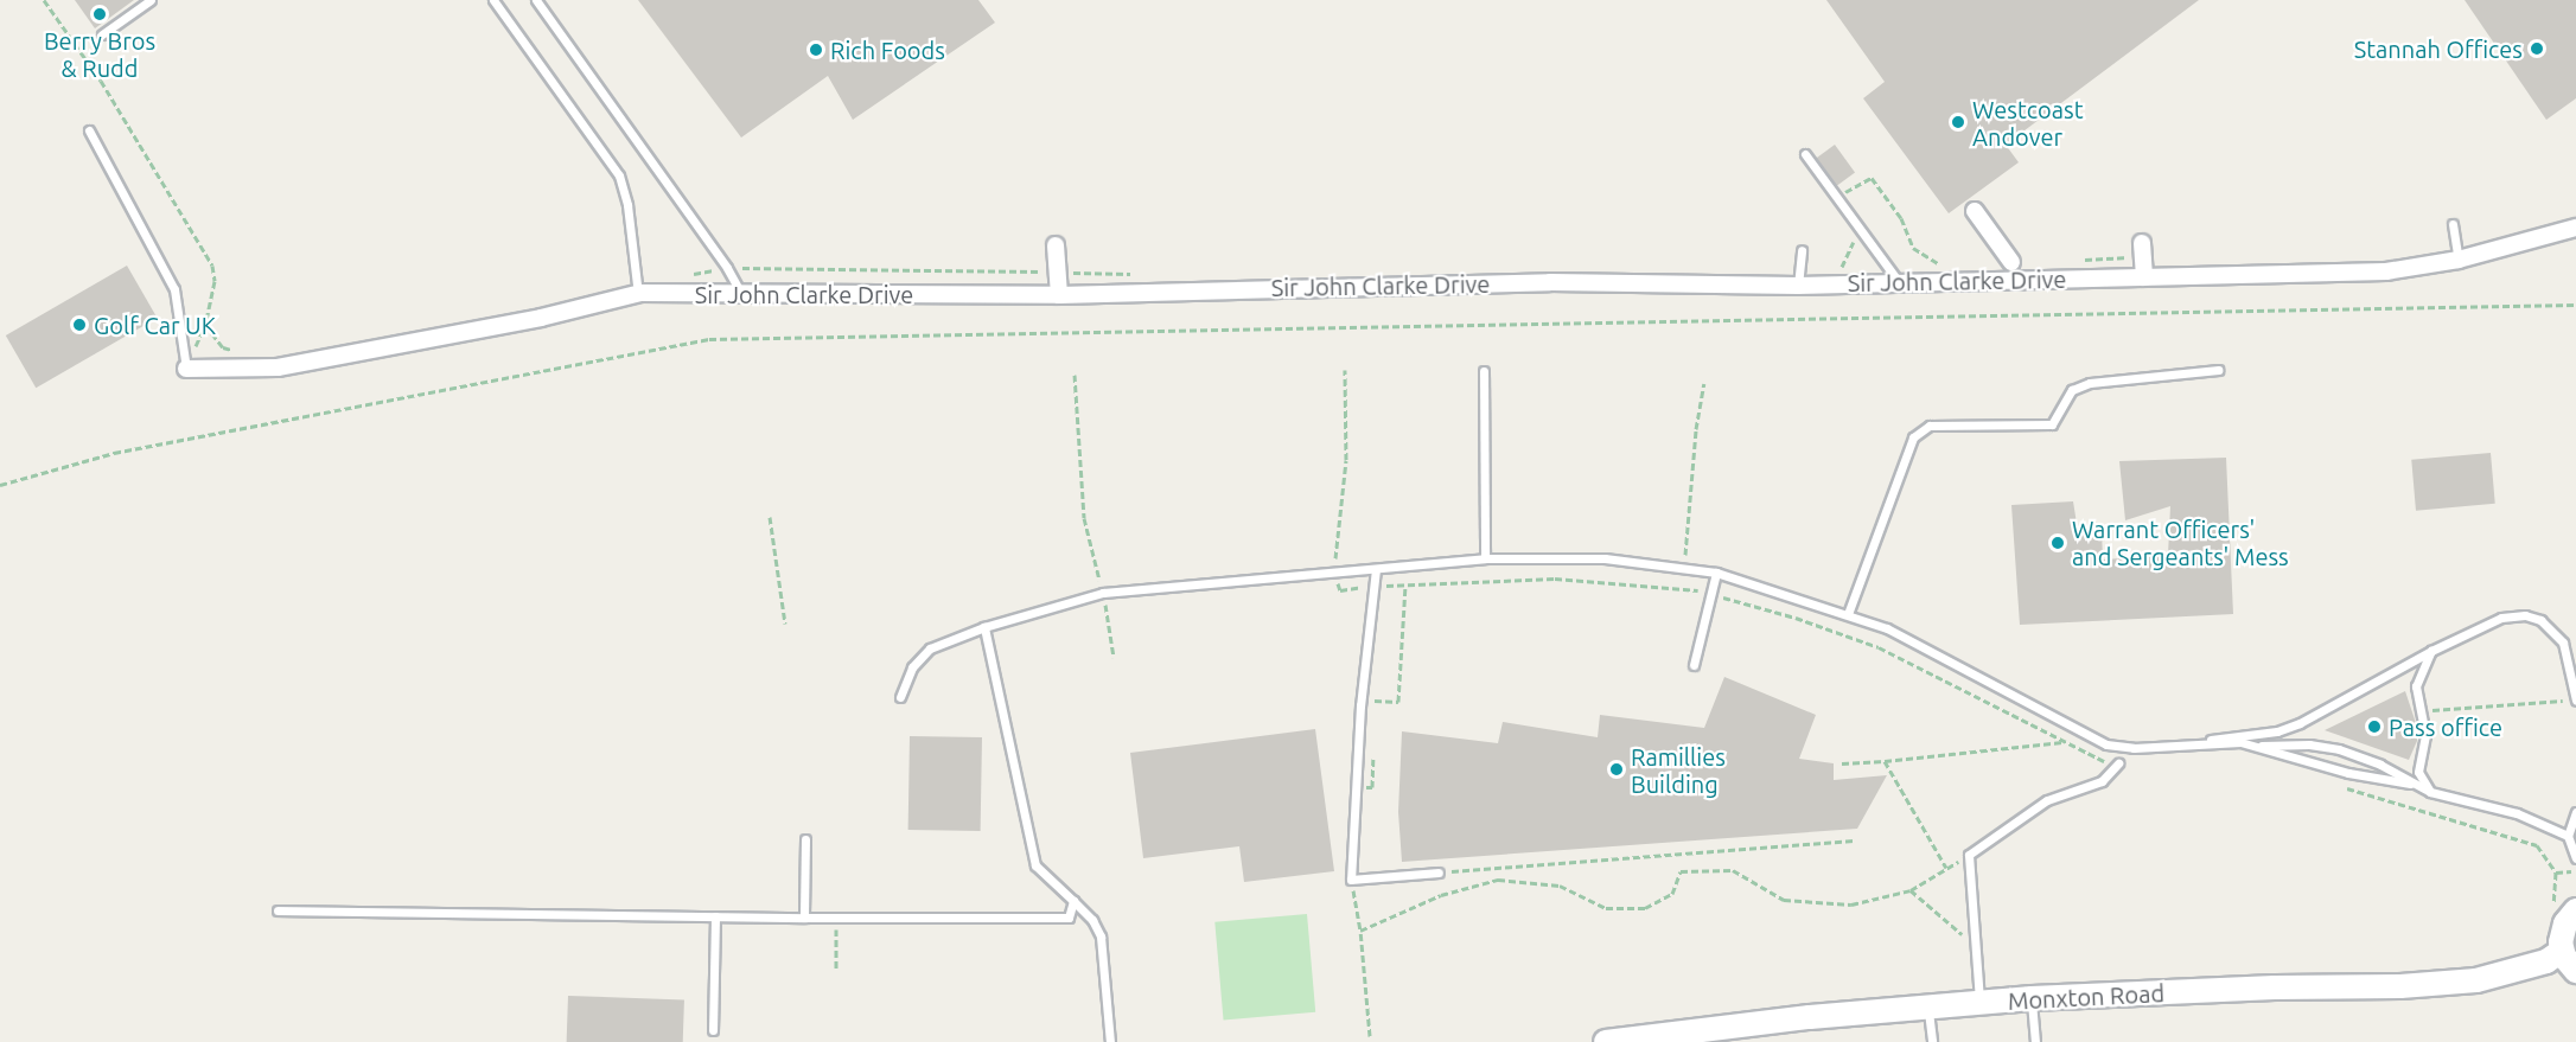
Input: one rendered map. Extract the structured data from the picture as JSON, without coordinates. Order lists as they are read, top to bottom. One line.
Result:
{"streets":{"street":["Sir John Clarke Drive","Monxton Road"]},"places":["Berry Bros & Rudd","Stannah Offices","Rich Foods","Westcoast Andover","Golf Car UK","Warrant Officers' and Sergeants' Mess","Pass office","Ramillies Building"]}
